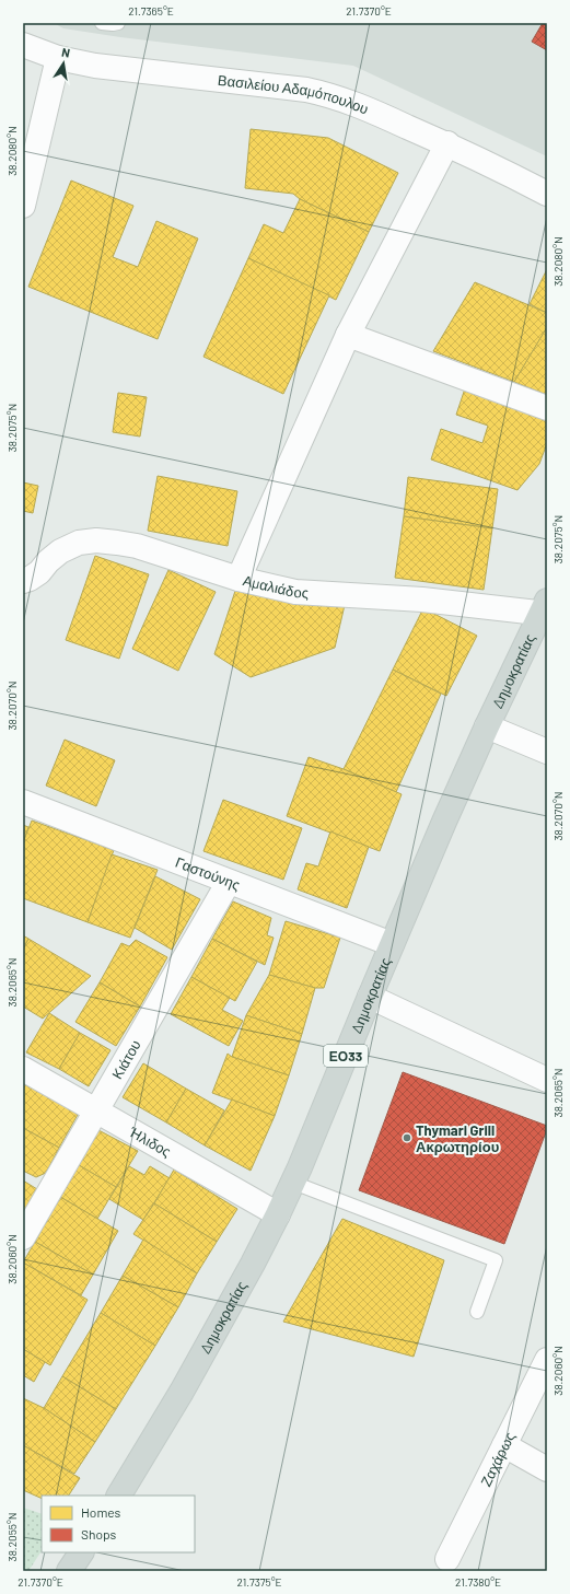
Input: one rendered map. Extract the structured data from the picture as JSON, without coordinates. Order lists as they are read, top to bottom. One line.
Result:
{"streets":{"main road":["Δημοκρατίας","ΕΟ33"],"street":["Βασιλείου Αδαμόπουλου","Αμαλιάδος","Γαστούνης","Κιάτου","Ήλιδος","Ζαχάρως"]},"crossings":[["Αμαλιάδος","Δημοκρατίας"],["Δημοκρατίας","Γαστούνης"],["Δημοκρατίας","Ήλιδος"],["Γαστούνης","Κιάτου"],["Κιάτου","Ήλιδος"]],"places":["Thymari Grill Ακρωτηρίου"],"legend":["Homes","Shops"],"north":"top","coordinates":["21.7365°E","21.7370°E","38.2080°N","38.2075°N","38.2070°N","38.2065°N","38.2060°N","38.2055°N","21.7375°E","21.7380°E"]}
